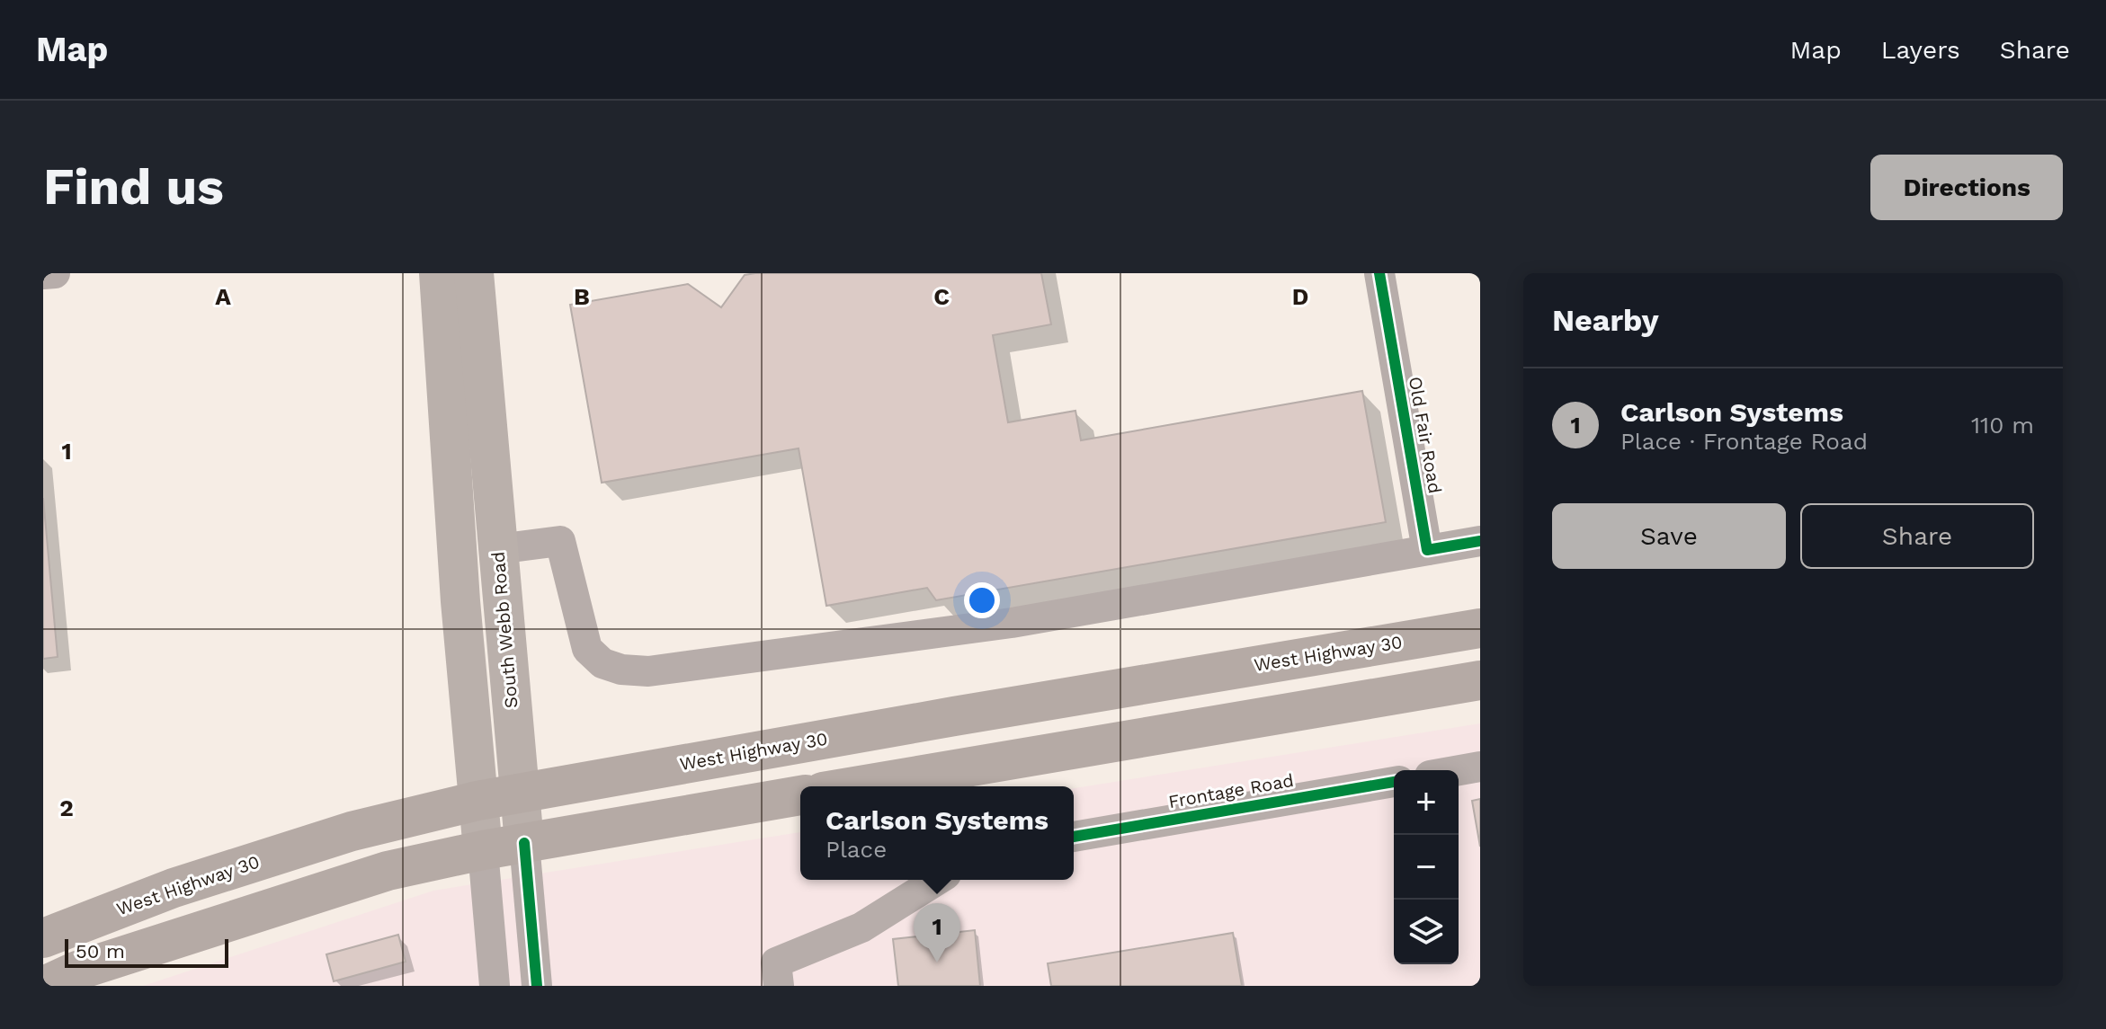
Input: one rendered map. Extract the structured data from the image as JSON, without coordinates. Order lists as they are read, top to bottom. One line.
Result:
{"streets":{"highway":["West Highway 30"],"main road":["South Webb Road"],"street":["Old Fair Road","Frontage Road"]},"crossings":[["South Webb Road","West Highway 30"]],"scale_bar":"50 m","page":{"header":"Map","nav":["Map","Layers","Share"],"buttons":["Directions",["Save","Share"]],"title":"Find us","heading":"Nearby","list":[{"mark":"1","name":"Carlson Systems","note":"Place · Frontage Road","value":"110 m"}],"map_buttons":["+","−"],"popup":["Carlson Systems","Place"],"pins":"1","scale":"50 m"},"grid":{"columns":["A","B","C","D"],"rows":["1","2"]}}
